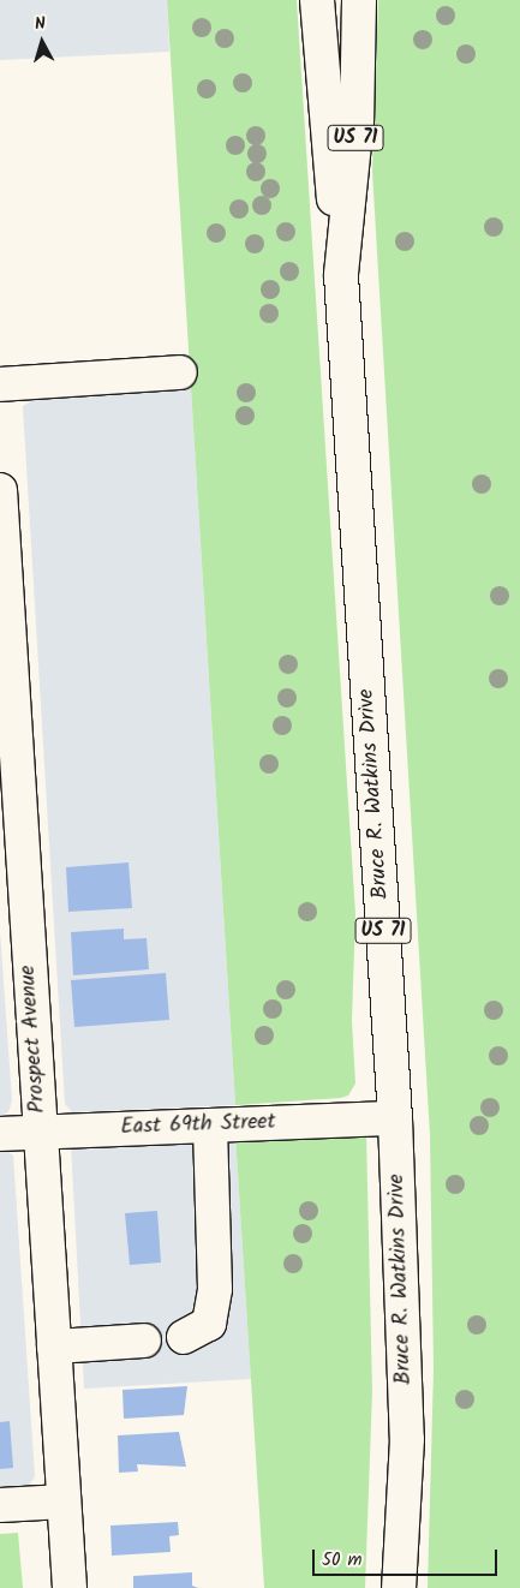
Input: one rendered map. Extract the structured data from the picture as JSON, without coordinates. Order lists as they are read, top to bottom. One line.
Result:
{"streets":{"main road":["US 71","Bruce R. Watkins Drive","Prospect Avenue","East 69th Street"]},"crossings":[["Bruce R. Watkins Drive","East 69th Street"],["Prospect Avenue","East 69th Street"]],"scale_bar":"50 m","north":"top"}
